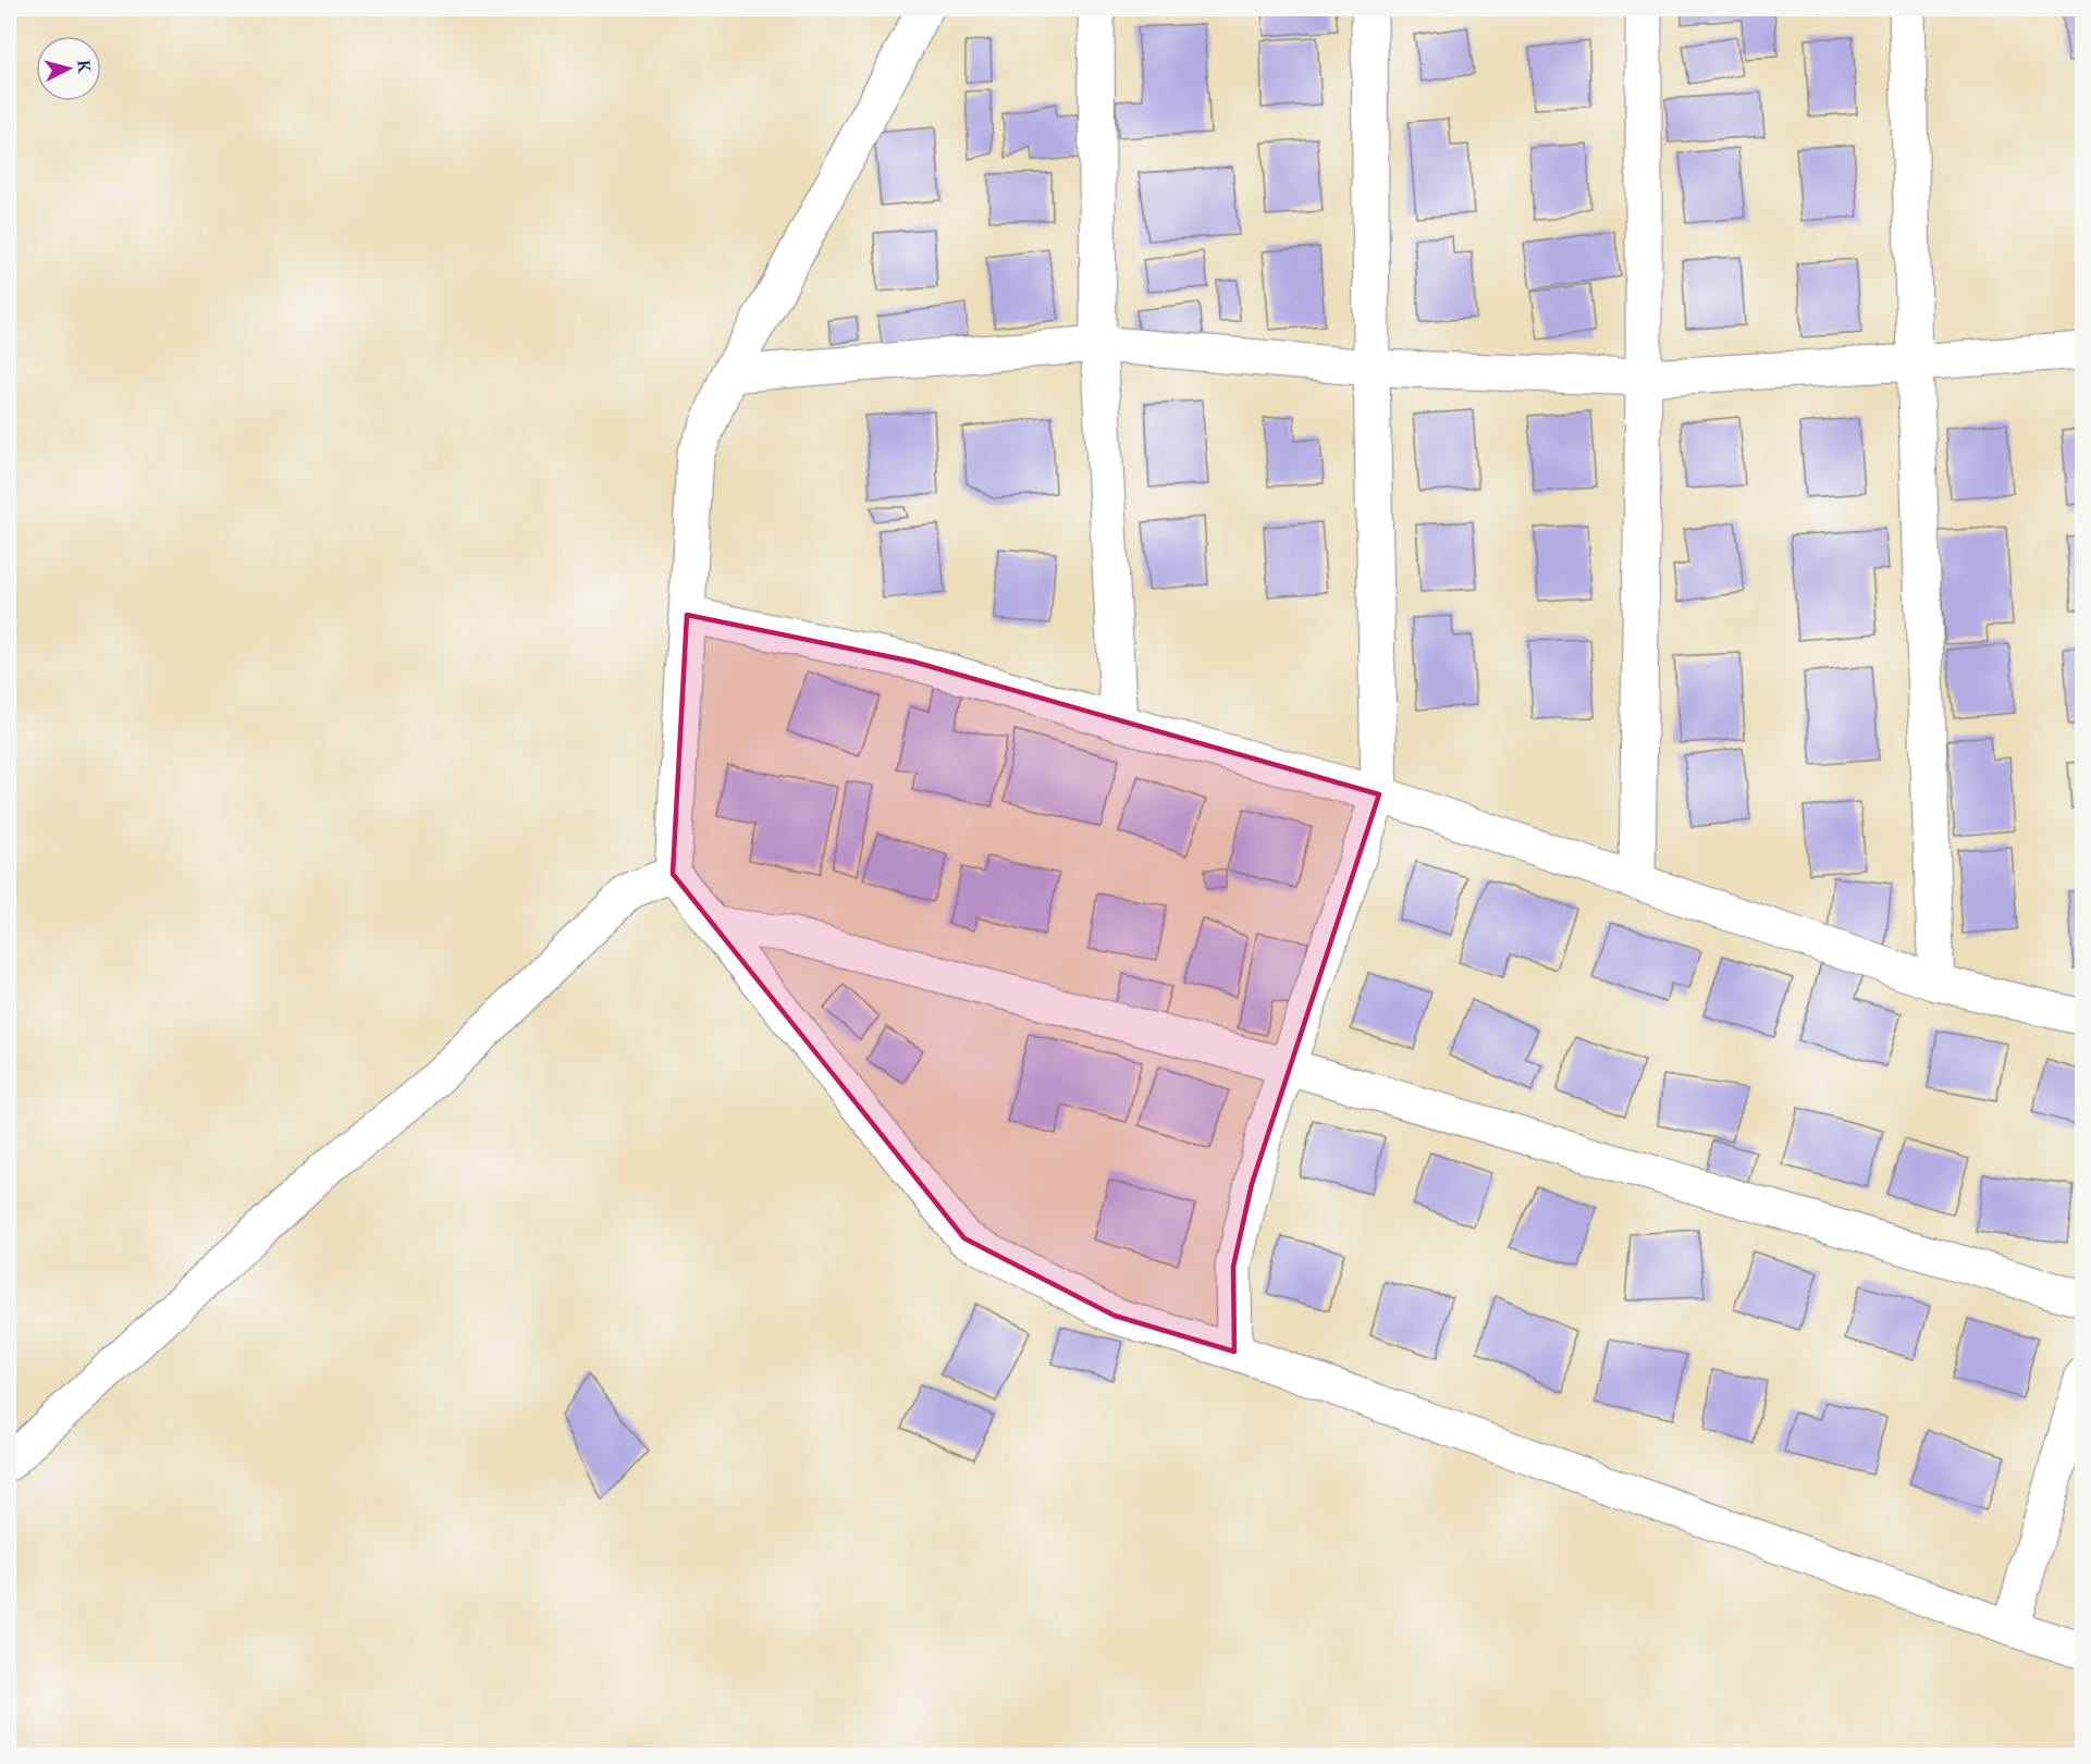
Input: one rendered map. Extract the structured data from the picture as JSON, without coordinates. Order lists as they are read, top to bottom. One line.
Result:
{"north":"right"}
